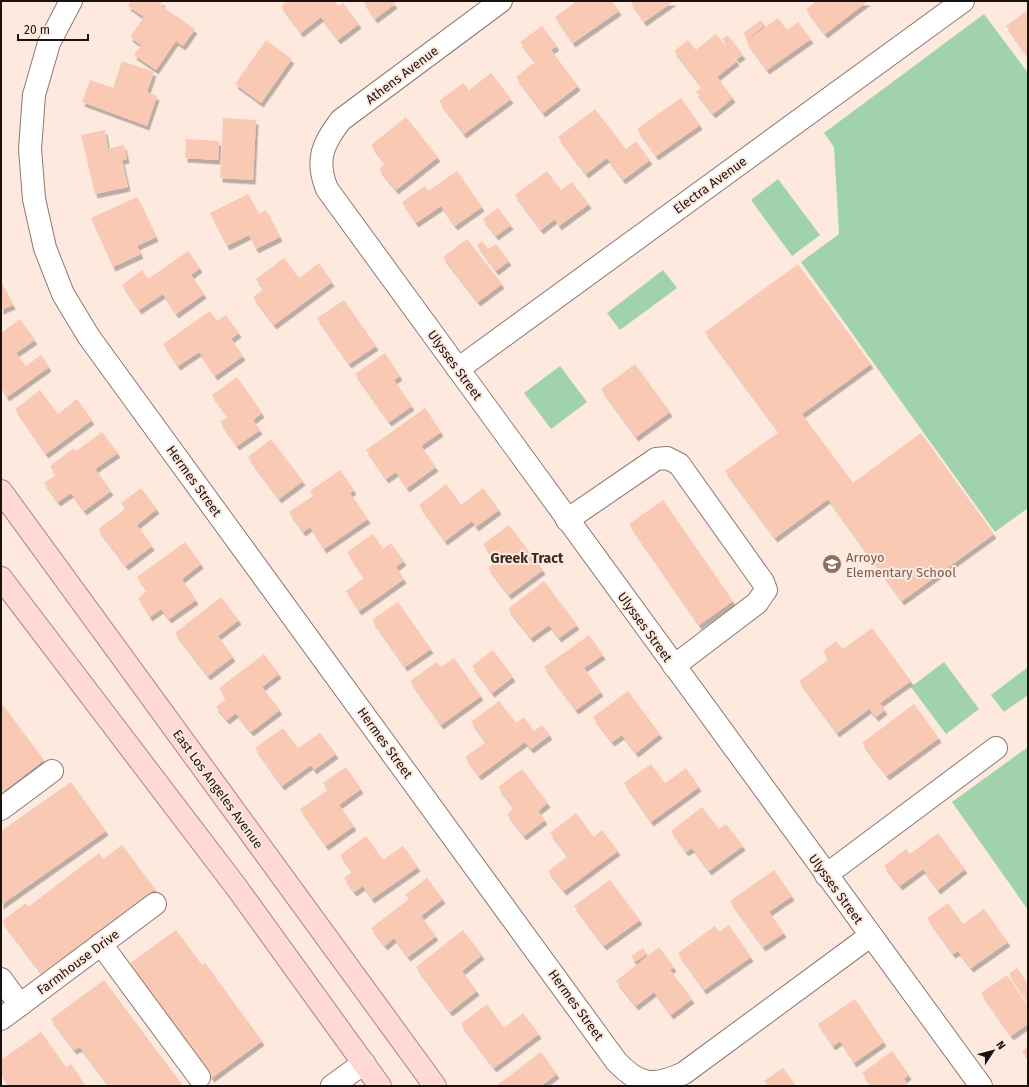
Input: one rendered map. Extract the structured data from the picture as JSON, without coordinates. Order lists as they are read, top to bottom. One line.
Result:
{"streets":{"main road":["East Los Angeles Avenue"],"street":["Athens Avenue","Electra Avenue","Ulysses Street","Hermes Street","Farmhouse Drive"]},"crossings":[["Athens Avenue","Ulysses Street"],["Electra Avenue","Ulysses Street"],["Ulysses Street","Hermes Street"]],"districts":["Greek Tract"],"places":{"school or university":["Arroyo Elementary School"]},"scale_bar":"20 m","north":"top right"}
